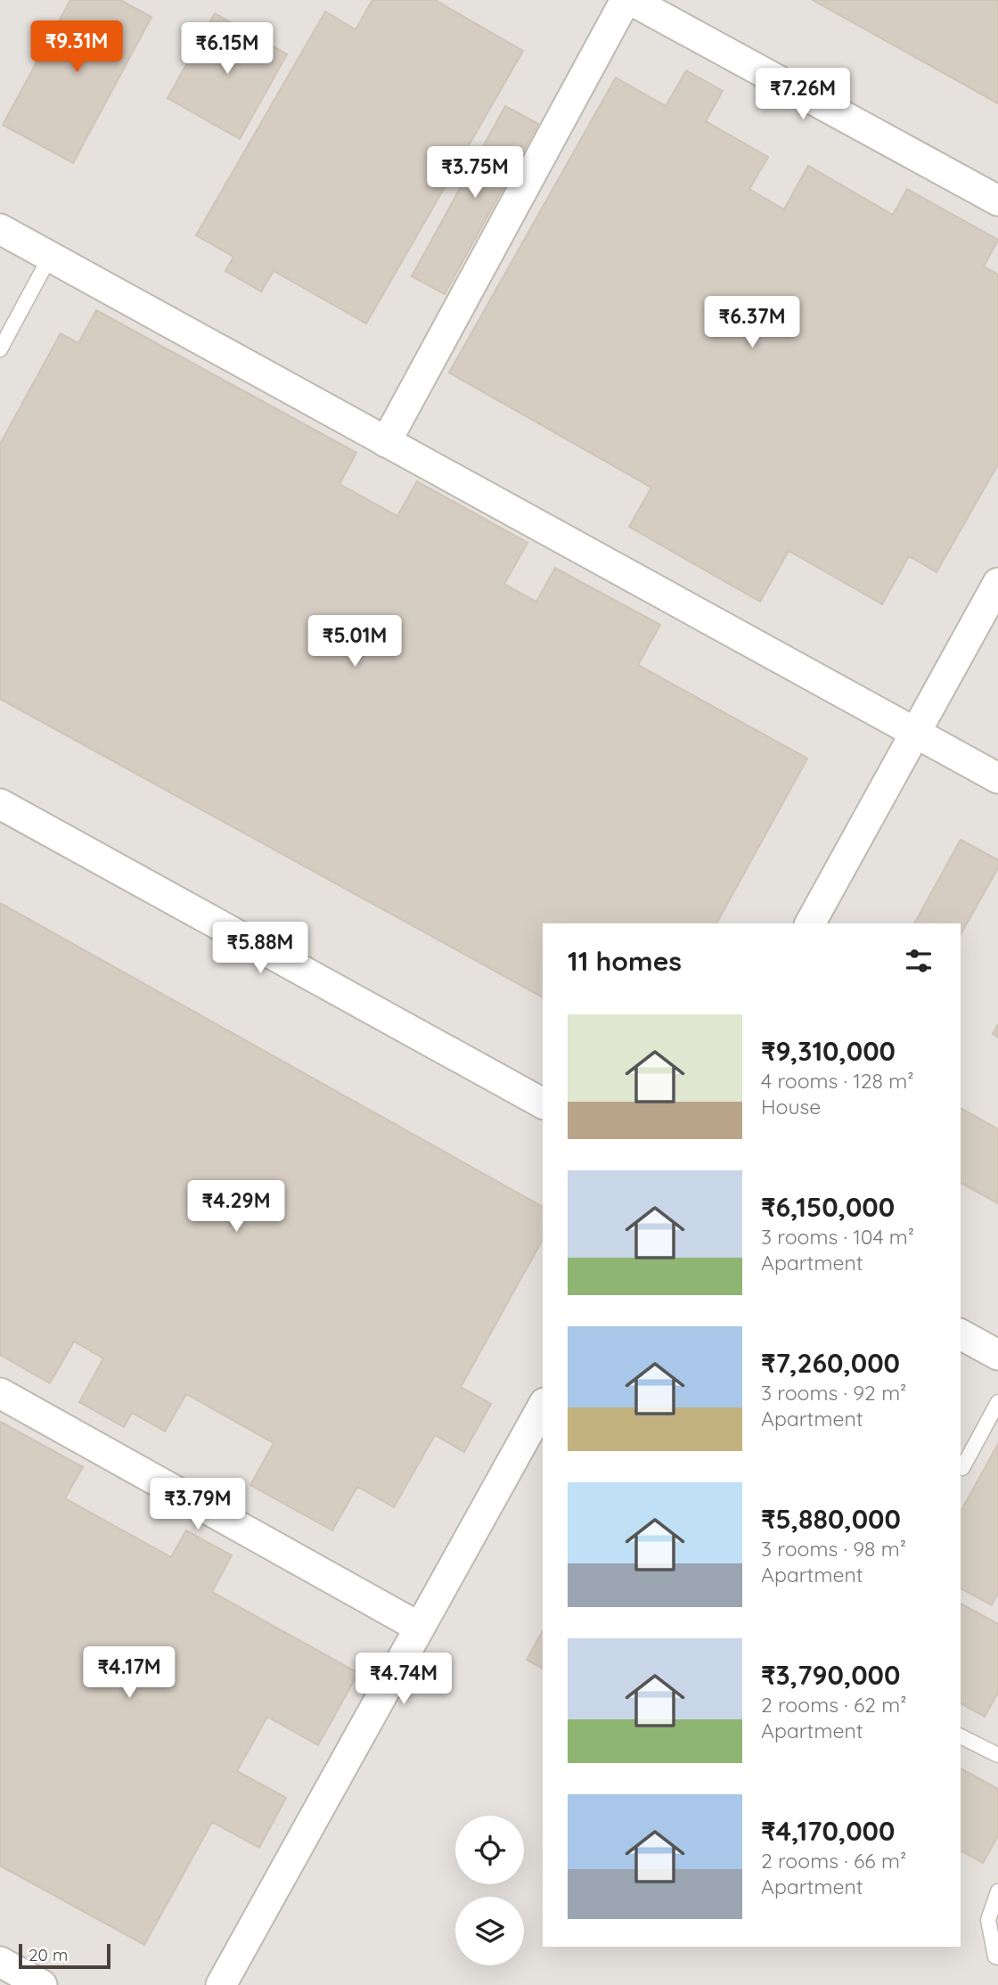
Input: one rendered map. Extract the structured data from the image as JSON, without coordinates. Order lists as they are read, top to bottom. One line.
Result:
{"scale_bar":"20 m","page":{"price":["₹9.31M","₹6.15M","₹7.26M","₹3.75M","₹6.37M","₹5.01M","₹5.88M","₹4.29M","₹3.79M","₹4.17M","₹4.74M"],"heading":"11 homes","list":[{"name":"₹9,310,000","note":"4 rooms · 128 m² · House"},{"name":"₹6,150,000","note":"3 rooms · 104 m² · Apartment"},{"name":"₹7,260,000","note":"3 rooms · 92 m² · Apartment"},{"name":"₹5,880,000","note":"3 rooms · 98 m² · Apartment"},{"name":"₹3,790,000","note":"2 rooms · 62 m² · Apartment"},{"name":"₹4,170,000","note":"2 rooms · 66 m² · Apartment"}],"scale":"20 m"}}
